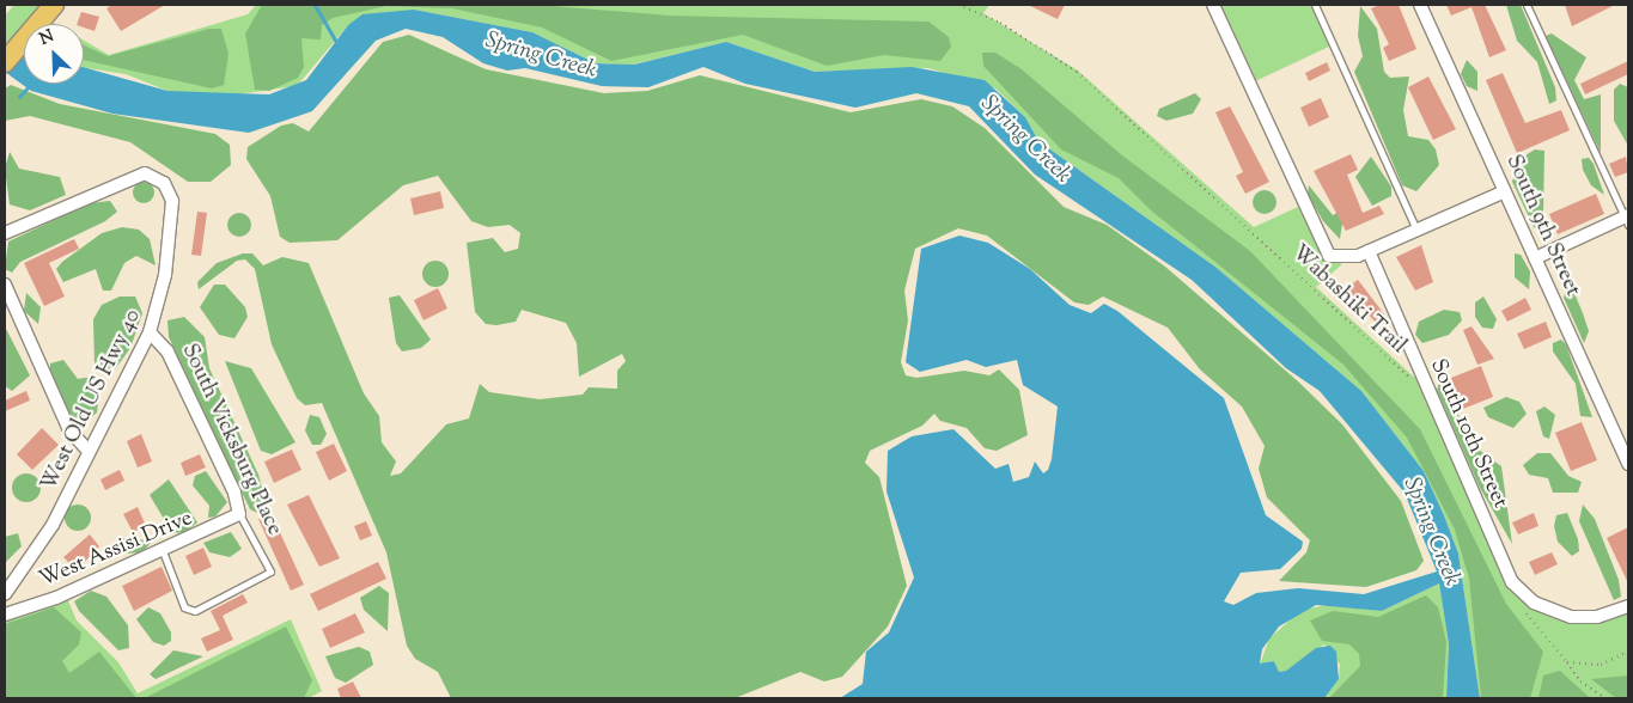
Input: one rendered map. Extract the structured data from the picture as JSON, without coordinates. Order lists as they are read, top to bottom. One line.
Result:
{"streets":{"street":["South 9th Street","West Old US Hwy 40","South 10th Street","South Vicksburg Place","West Assisi Drive"],"path":["Wabashiki Trail"]},"crossings":[["West Old US Hwy 40","South Vicksburg Place"],["South Vicksburg Place","West Assisi Drive"]],"water":["Spring Creek"],"north":"top left"}
